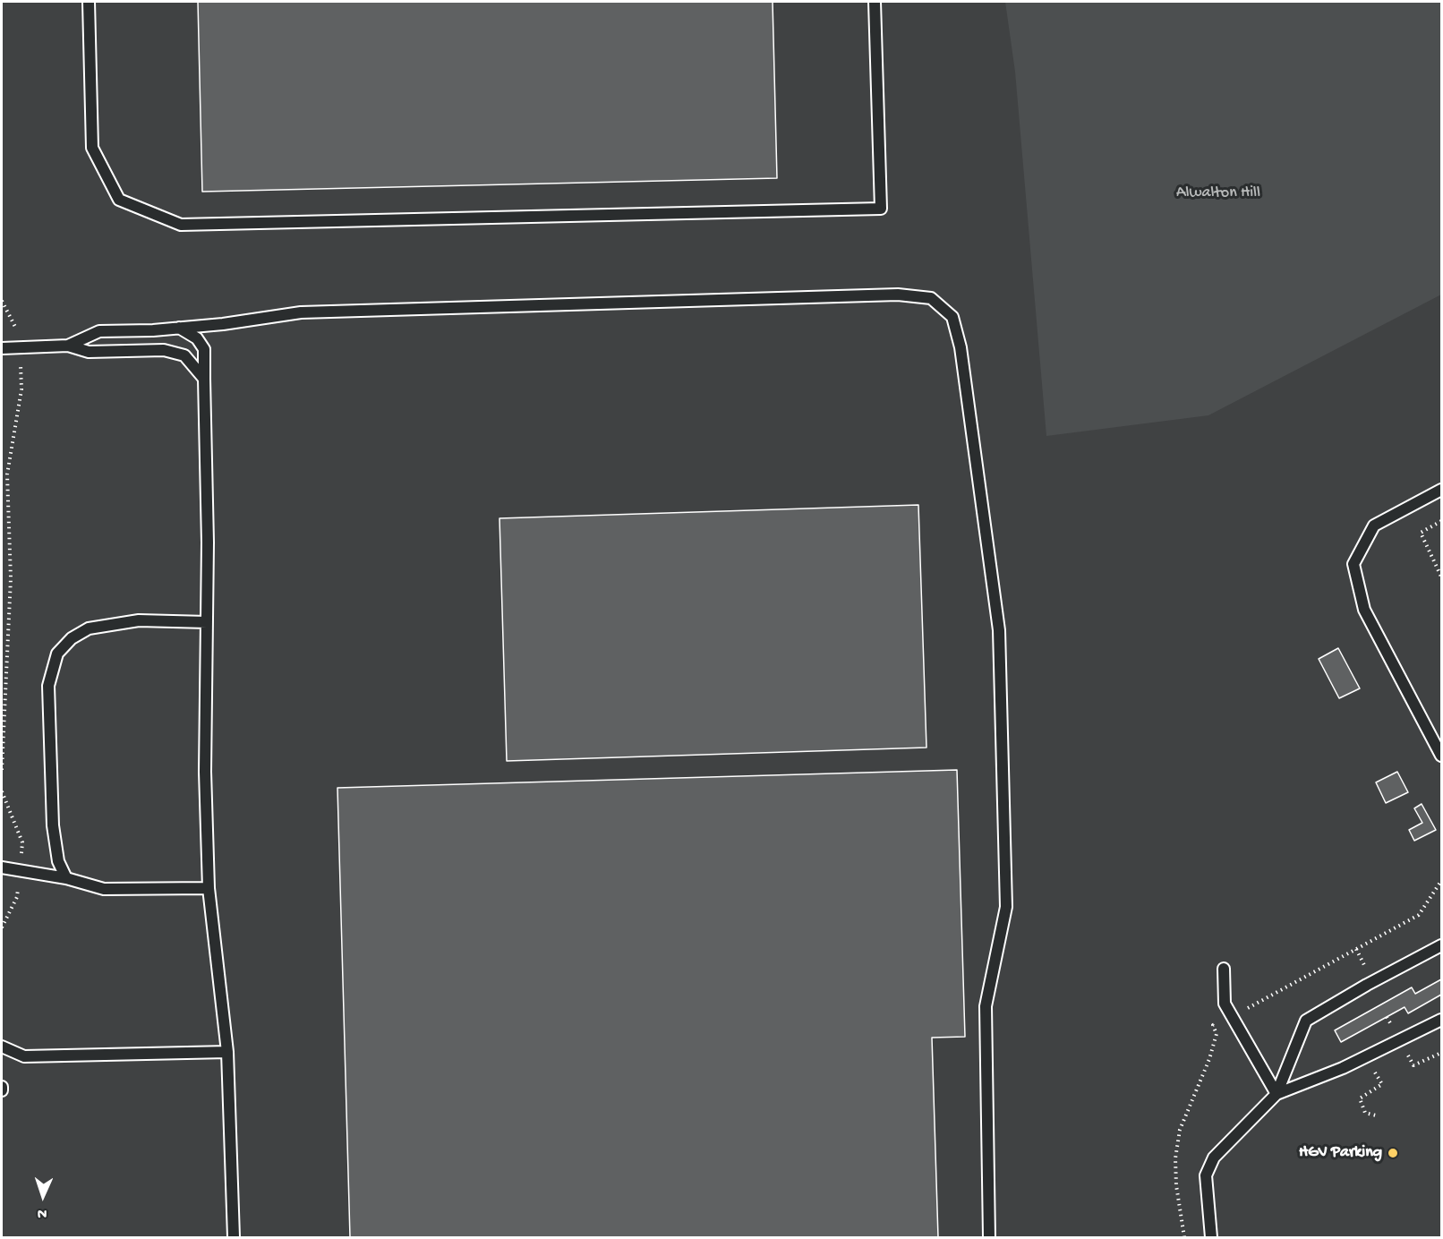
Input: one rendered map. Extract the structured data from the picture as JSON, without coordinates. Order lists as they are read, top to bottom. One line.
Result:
{"parks":["Alwalton Hill"],"places":["HGV Parking"],"north":"bottom"}
